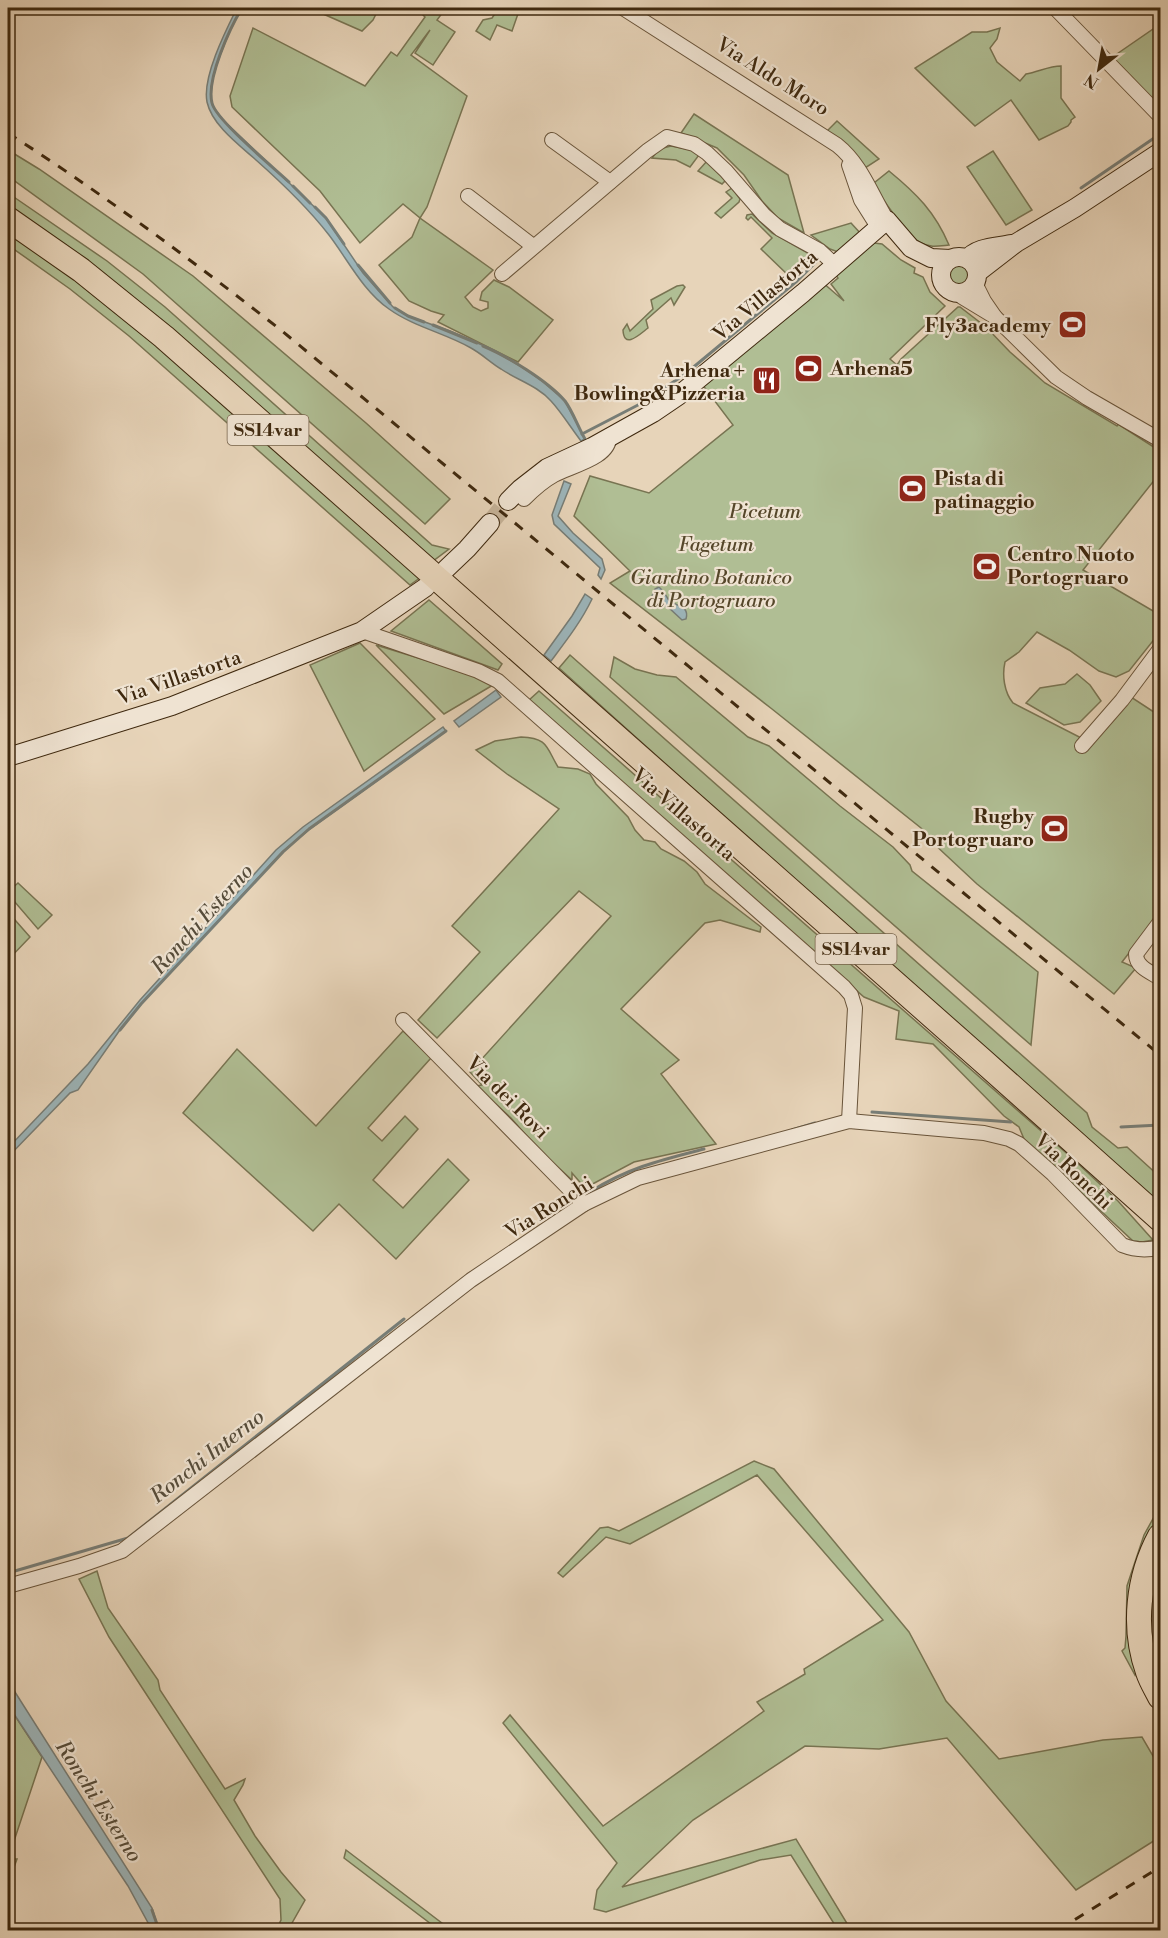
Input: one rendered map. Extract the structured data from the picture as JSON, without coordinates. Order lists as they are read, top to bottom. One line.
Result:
{"streets":{"highway":["SS14var"],"street":["Via Aldo Moro","Via Villastorta","Via dei Rovi","Via Ronchi"]},"crossings":[["Via Aldo Moro","Via Villastorta"],["Via Villastorta","Via Ronchi"],["Via dei Rovi","Via Ronchi"]],"water":["Ronchi Esterno","Ronchi Interno"],"parks":["Picetum","Fagetum","Giardino Botanico di Portogruaro"],"places":{"sports":["Fly3academy","Arhena5","Pista di patinaggio","Centro Nuoto Portogruaro","Rugby Portogruaro"],"restaurant":["Arhena + Bowling&Pizzeria"]},"north":"bottom left"}
